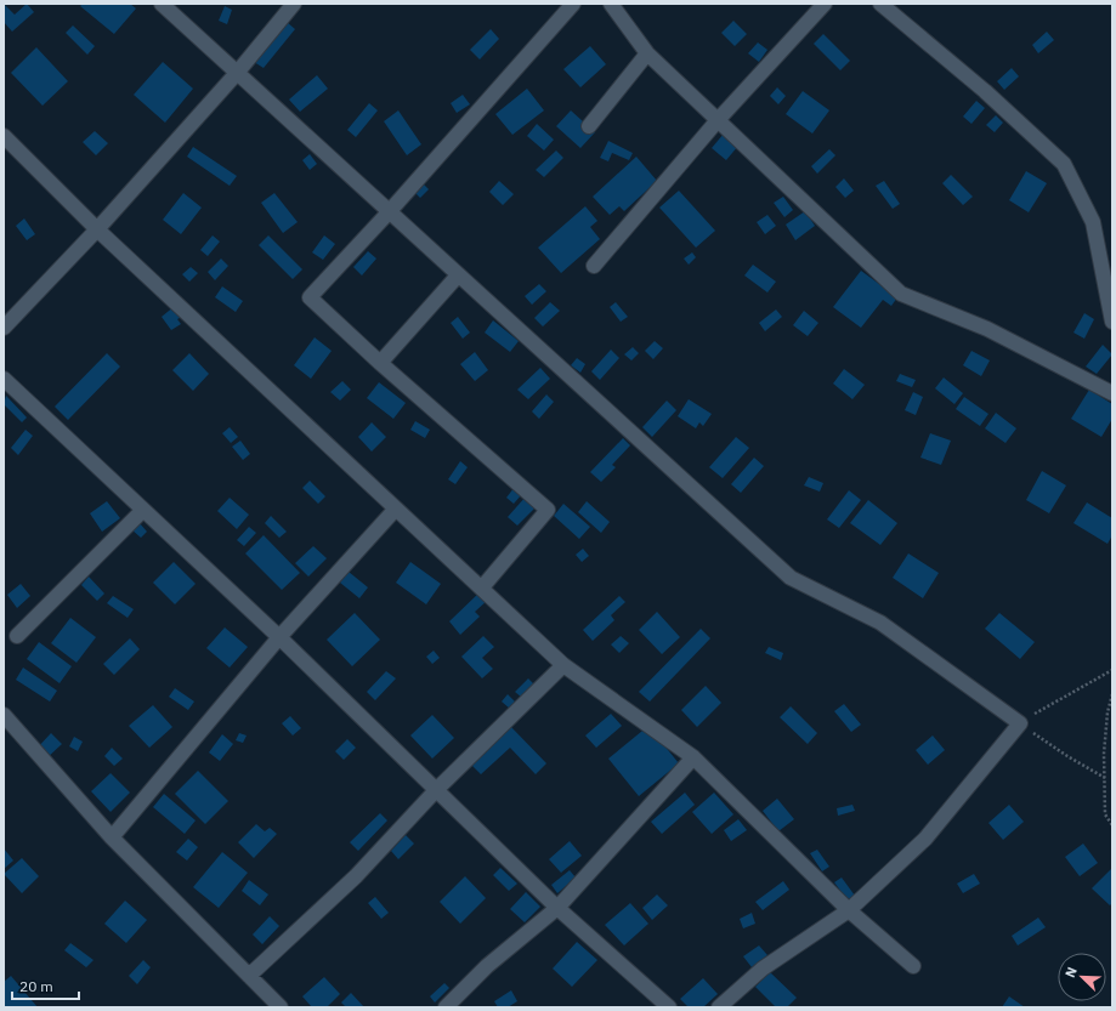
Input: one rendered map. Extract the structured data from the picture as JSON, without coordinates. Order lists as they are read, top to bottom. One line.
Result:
{"scale_bar":"20 m","north":"top left"}
